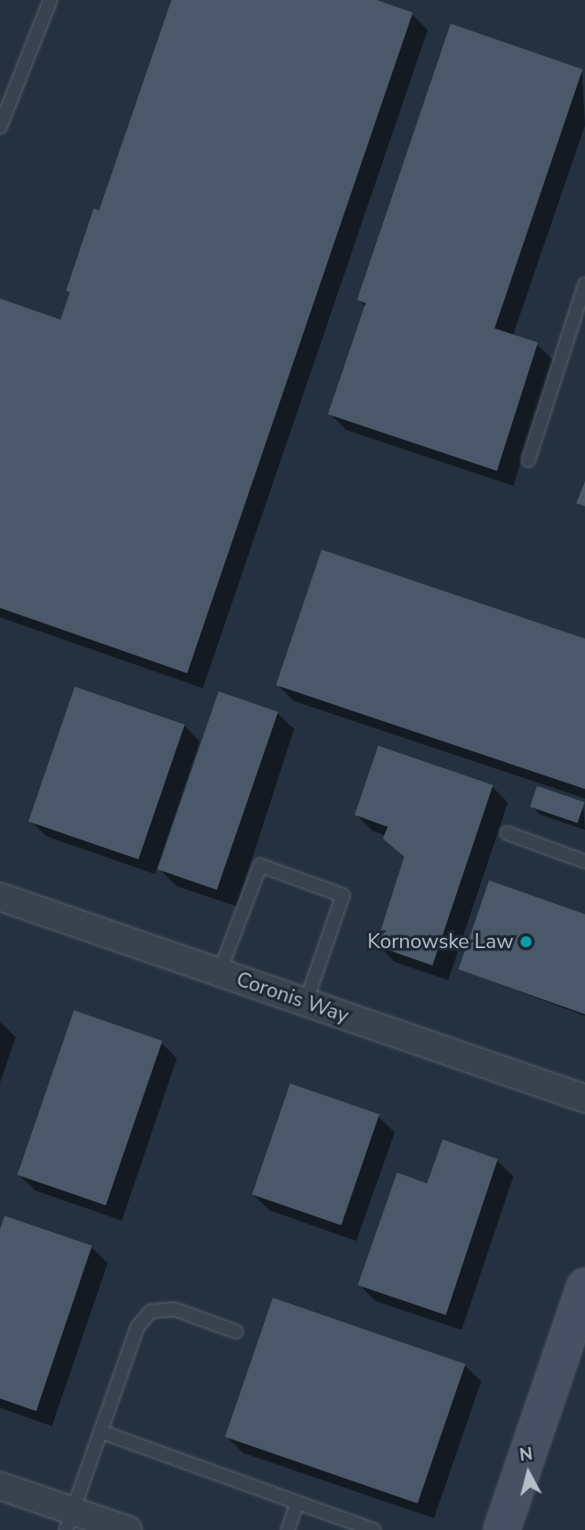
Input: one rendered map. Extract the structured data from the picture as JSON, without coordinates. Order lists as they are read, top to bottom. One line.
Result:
{"streets":{"street":["Coronis Way"]},"places":["Kornowske Law"],"north":"top"}
